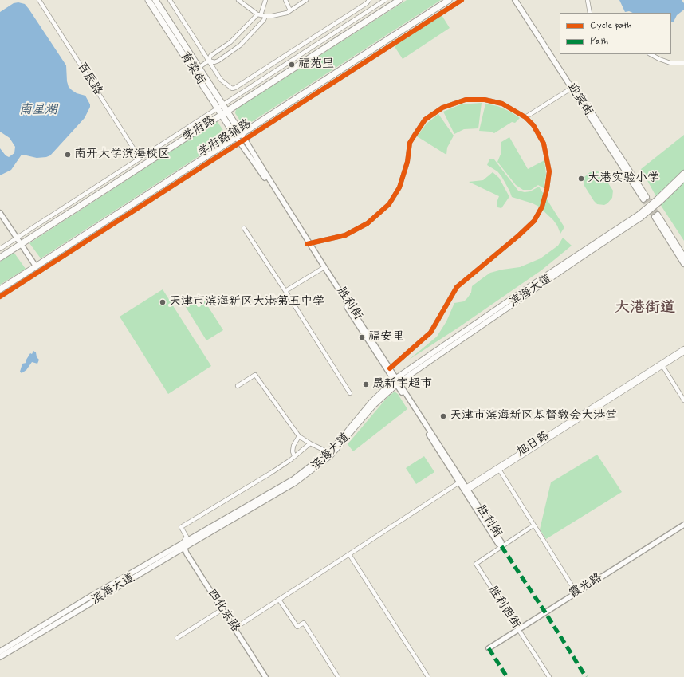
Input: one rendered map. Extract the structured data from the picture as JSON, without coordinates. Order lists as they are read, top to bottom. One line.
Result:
{"streets":{"highway":["育梁街","学府路"],"main road":["迎宾街","滨海大道"],"street":["百辰路","学府路辅路","胜利街","旭日路","霞光路","胜利西街","四化东路"]},"crossings":[["育梁街","学府路"],["育梁街","学府路辅路"],["育梁街","胜利街"],["学府路辅路","胜利街"],["滨海大道","胜利街"],["滨海大道","四化东路"],["胜利街","旭日路"],["胜利街","胜利西街"],["霞光路","胜利西街"]],"districts":["大港街道"],"water":["南星湖"],"places":["福苑里","南开大学滨海校区","大港实验小学","天津市滨海新区大港第五中学","福安里","晟新宇超市","天津市滨海新区基督教会大港堂"],"legend":["Cycle path","Path"]}
